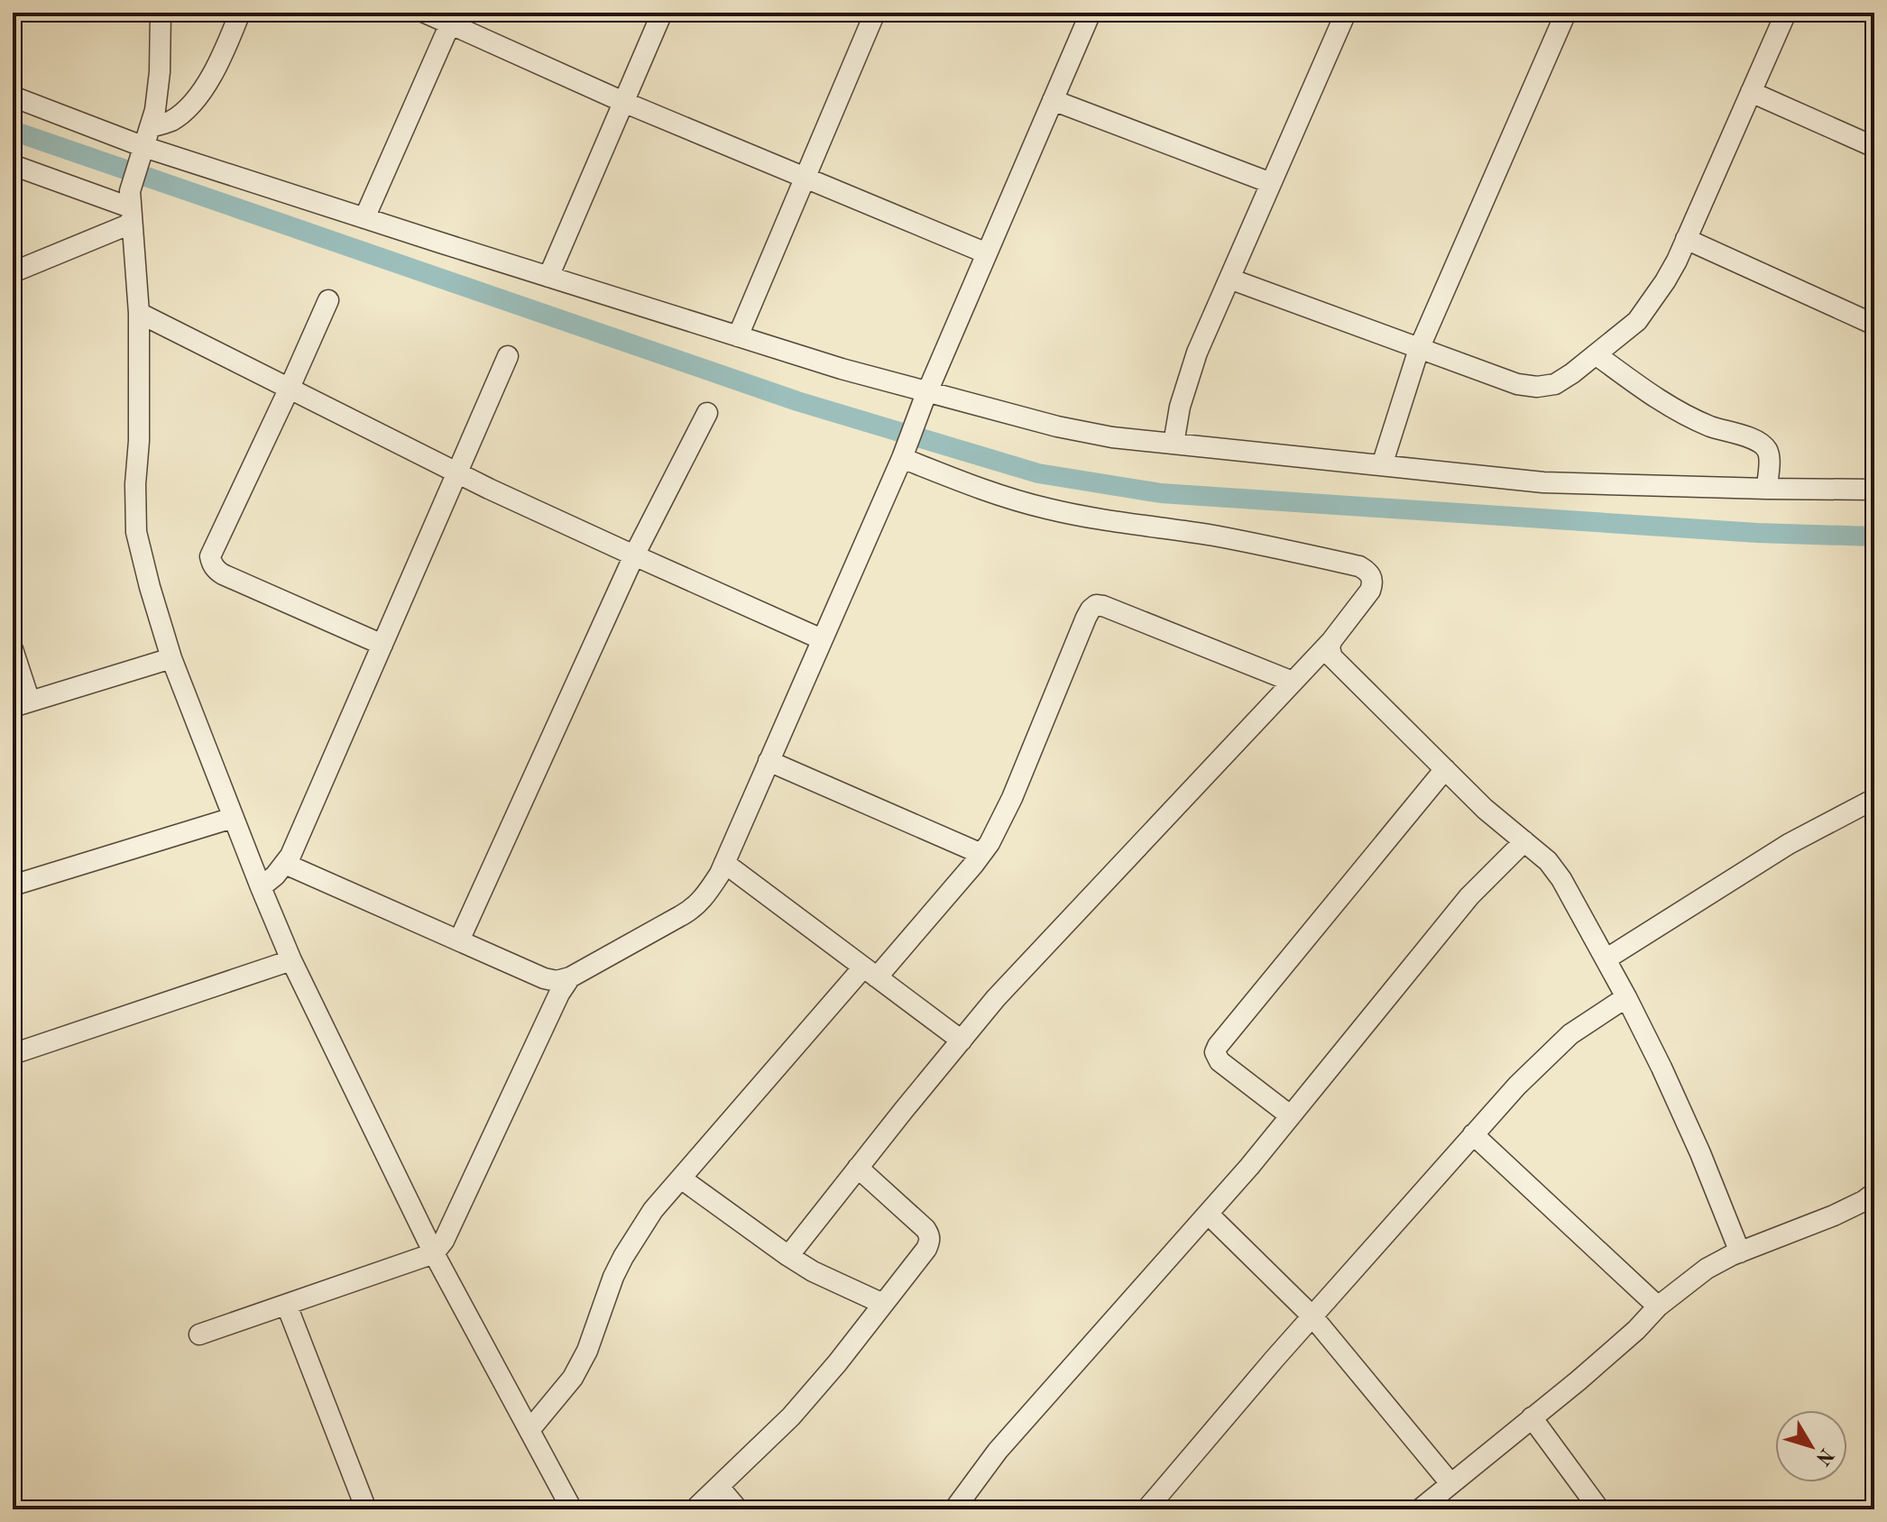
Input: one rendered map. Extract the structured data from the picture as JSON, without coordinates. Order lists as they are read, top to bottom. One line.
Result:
{"north":"bottom right"}
